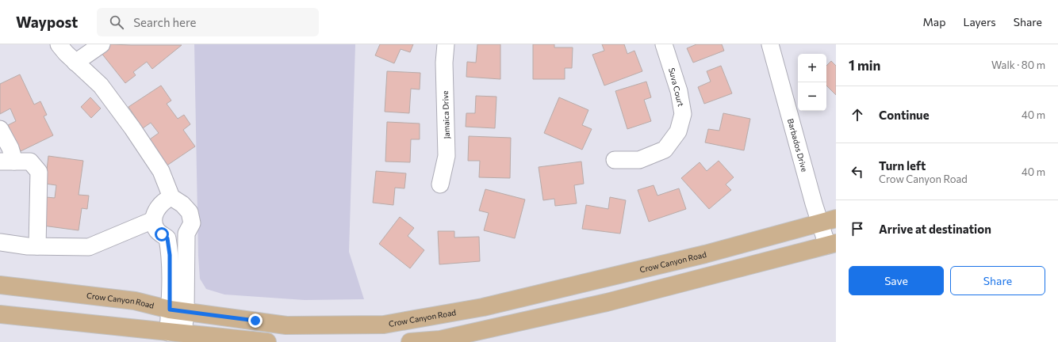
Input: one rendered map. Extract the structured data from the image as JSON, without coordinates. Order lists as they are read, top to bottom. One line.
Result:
{"streets":{"main road":["Crow Canyon Road"],"street":["Suva Court","Jamaica Drive","Barbados Drive"]},"crossings":[["Barbados Drive","Crow Canyon Road"]],"page":{"header":"Waypost","search":"Search here","nav":["Map","Layers","Share"],"heading":["1 min","Walk · 80 m"],"map_buttons":["+","−"],"list":[["Continue","40 m"],["Turn left","Crow Canyon Road","40 m"],"Arrive at destination"],"buttons":["Save","Share"]}}
